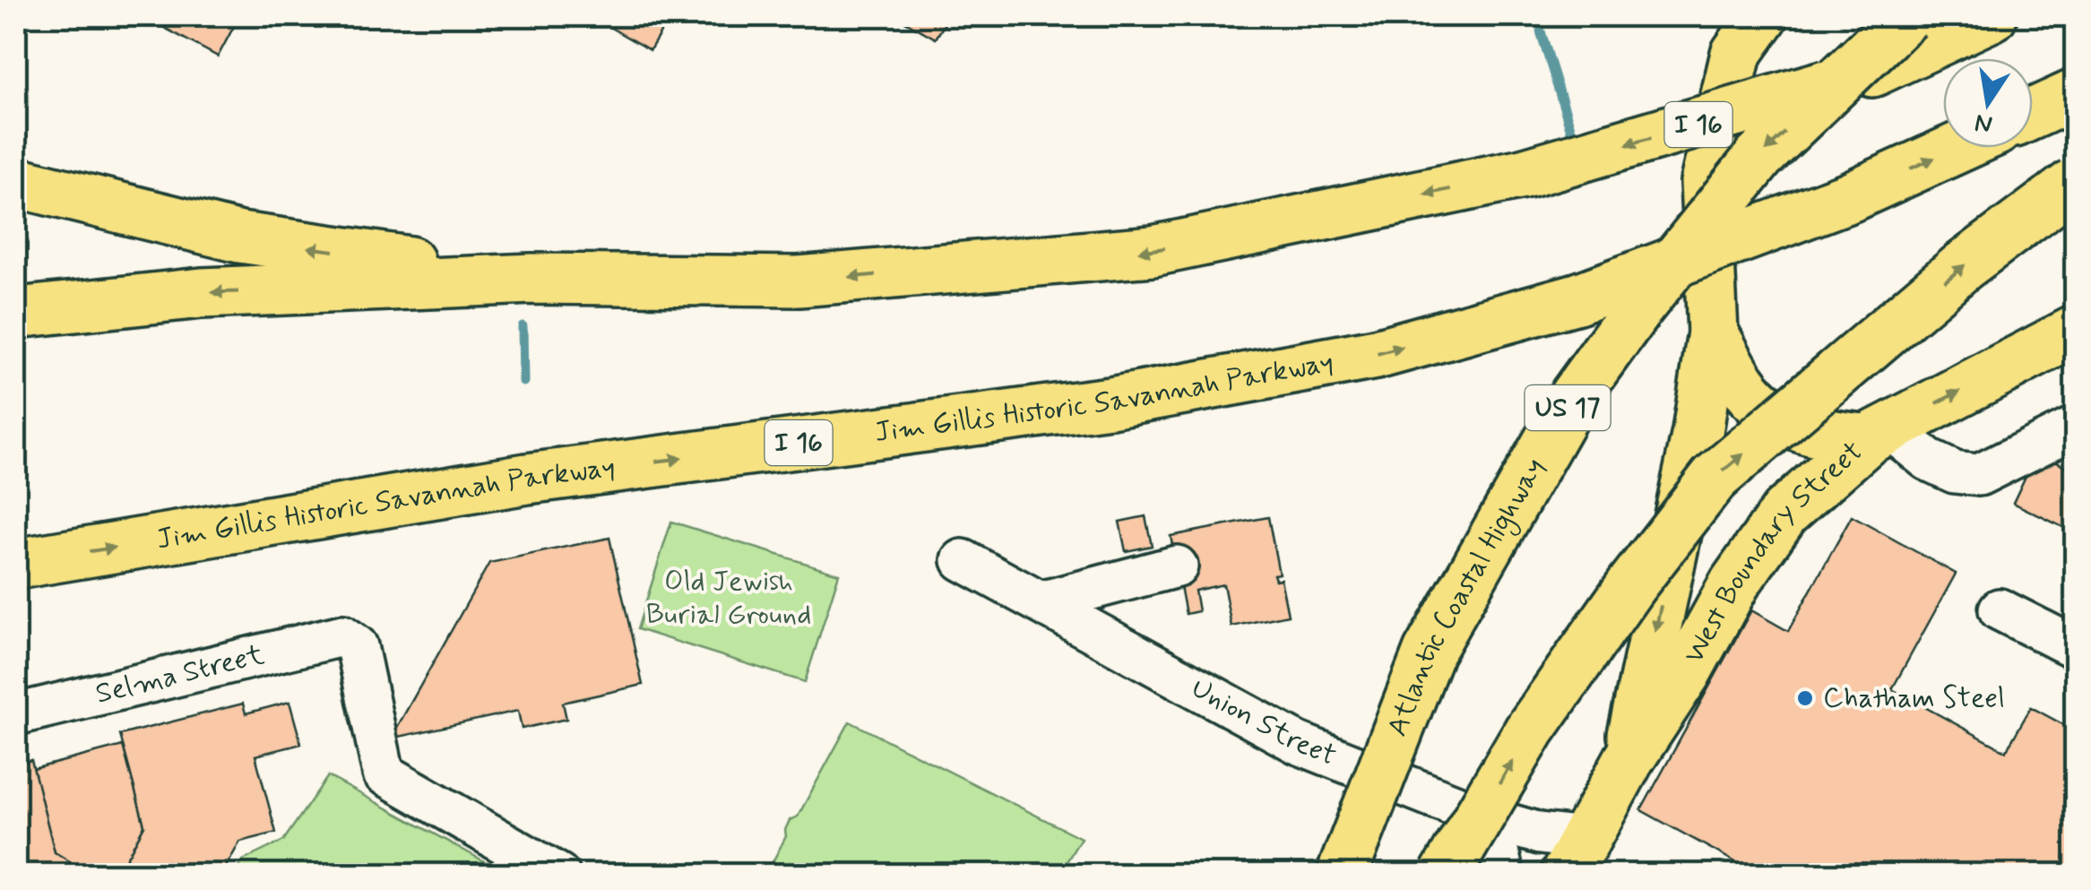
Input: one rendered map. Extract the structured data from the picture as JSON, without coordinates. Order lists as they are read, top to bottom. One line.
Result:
{"streets":{"main road":["I 16","Jim Gillis Historic Savannah Parkway","US 17","West Boundary Street","Atlantic Coastal Highway"],"street":["Selma Street","Union Street"]},"crossings":[["West Boundary Street","Union Street"]],"parks":["Old Jewish Burial Ground"],"places":["Chatham Steel"],"north":"bottom"}
